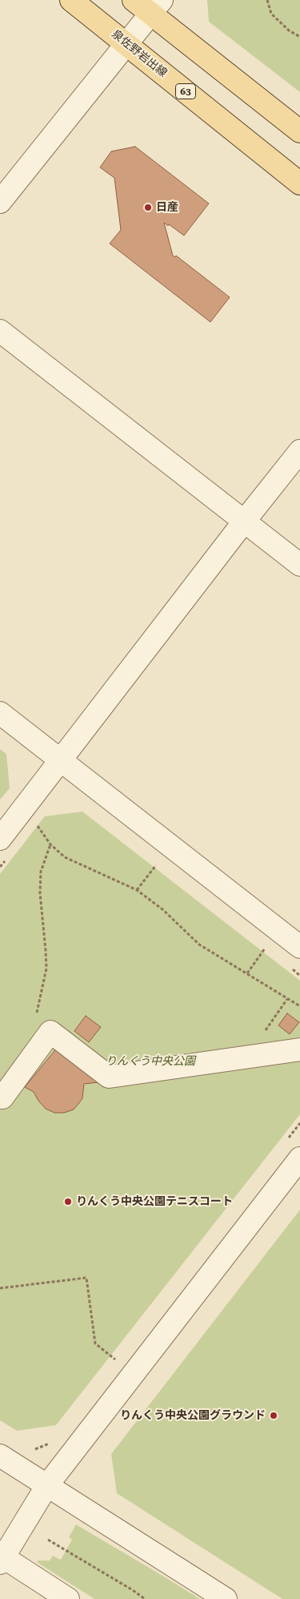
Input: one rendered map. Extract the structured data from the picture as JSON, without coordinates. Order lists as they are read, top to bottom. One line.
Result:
{"streets":{"main road":["泉佐野岩出線","63"]},"parks":["りんくう中央公園"],"places":["日産","りんくう中央公園テニスコート","りんくう中央公園グラウンド"]}
